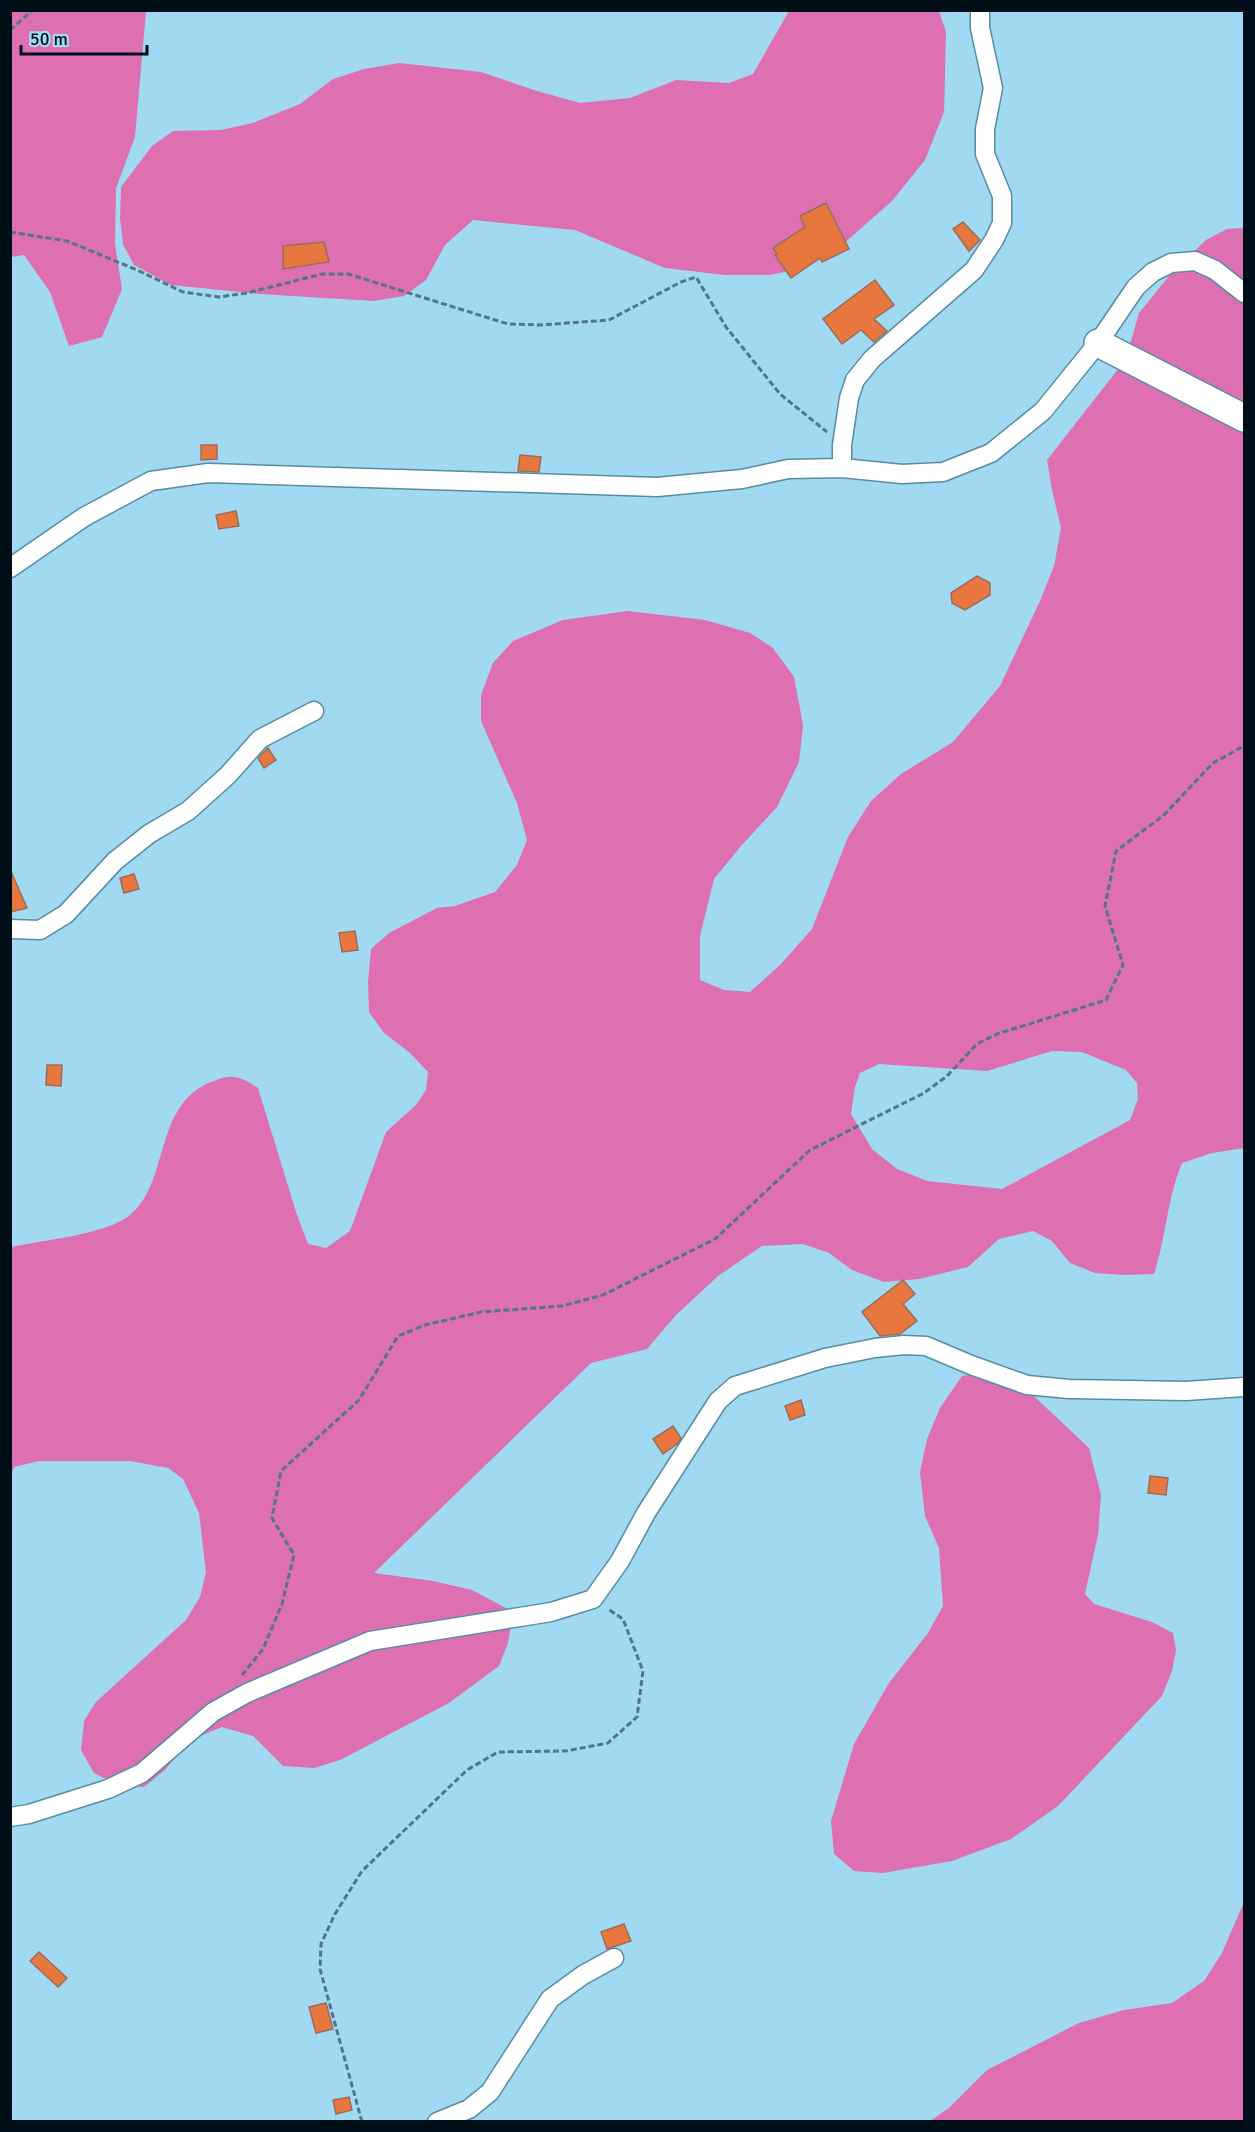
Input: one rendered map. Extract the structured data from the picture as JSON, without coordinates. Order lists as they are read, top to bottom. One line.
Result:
{"scale_bar":"50 m"}
